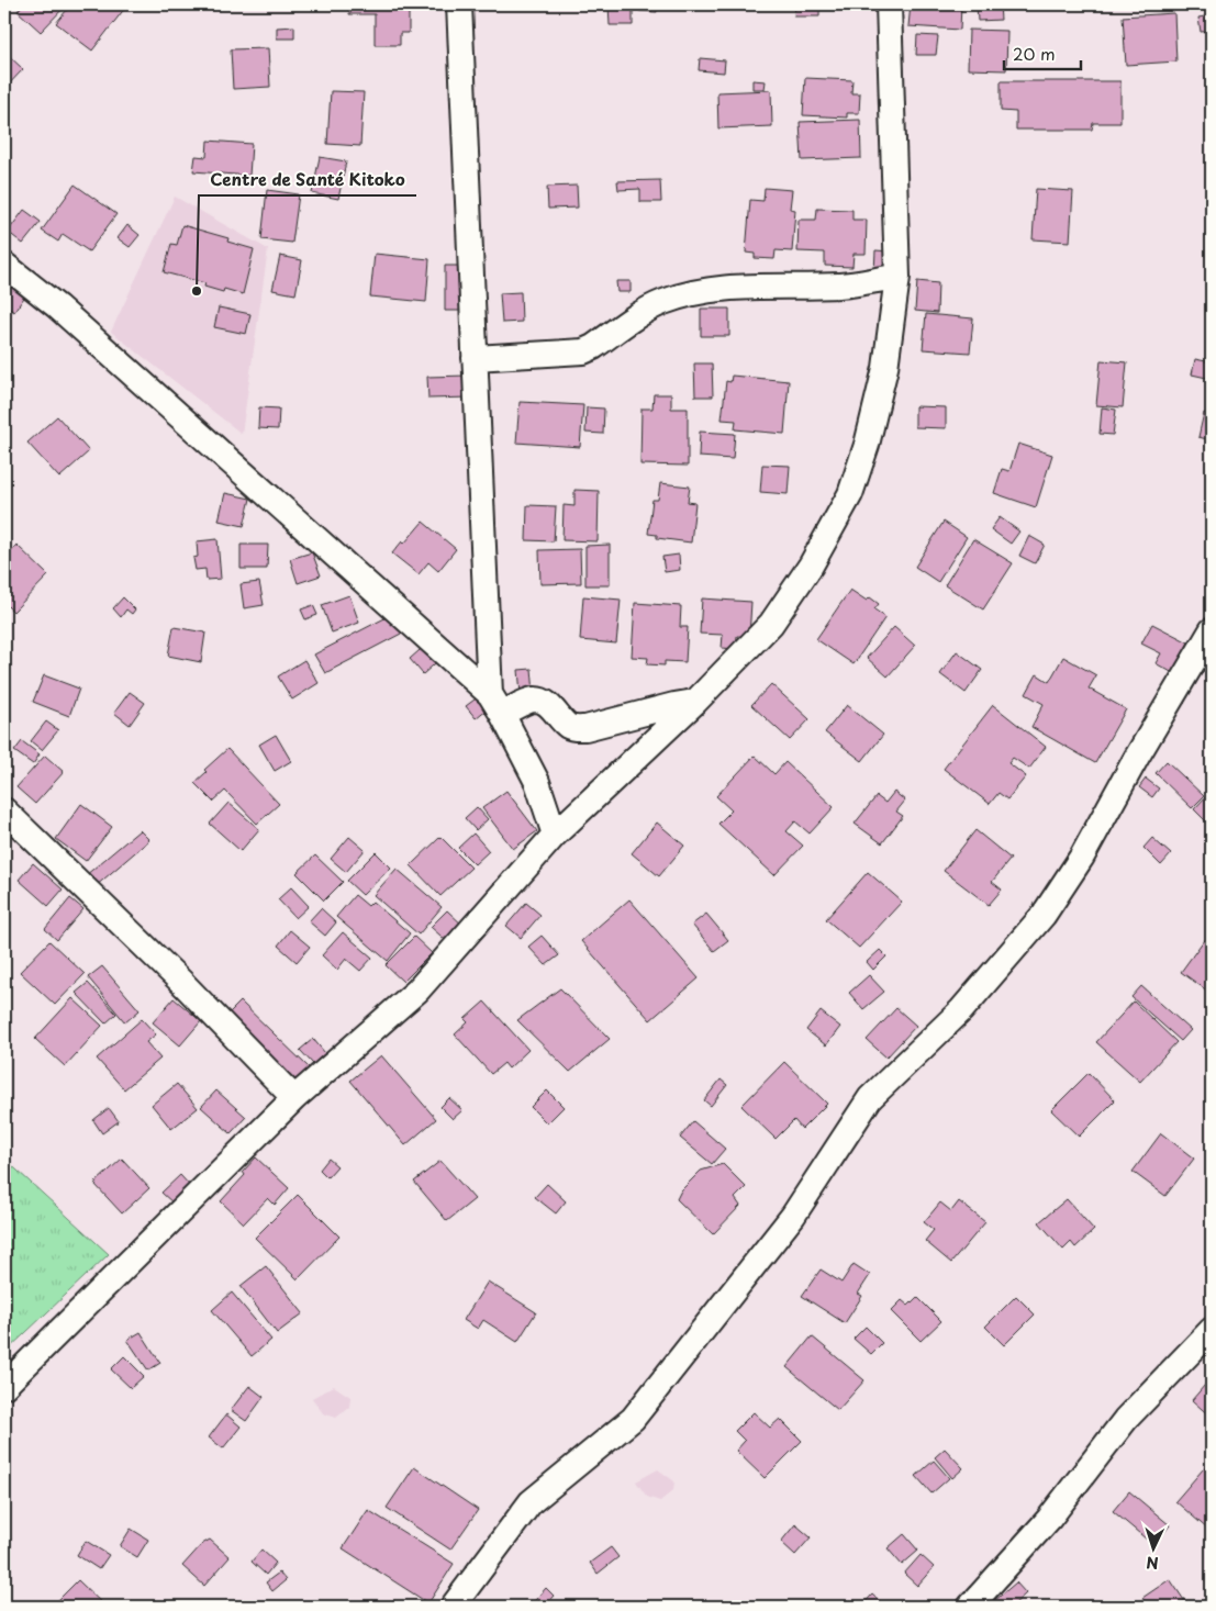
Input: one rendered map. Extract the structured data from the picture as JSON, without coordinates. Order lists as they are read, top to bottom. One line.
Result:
{"places":["Centre de Santé Kitoko"],"scale_bar":"20 m","north":"bottom"}
